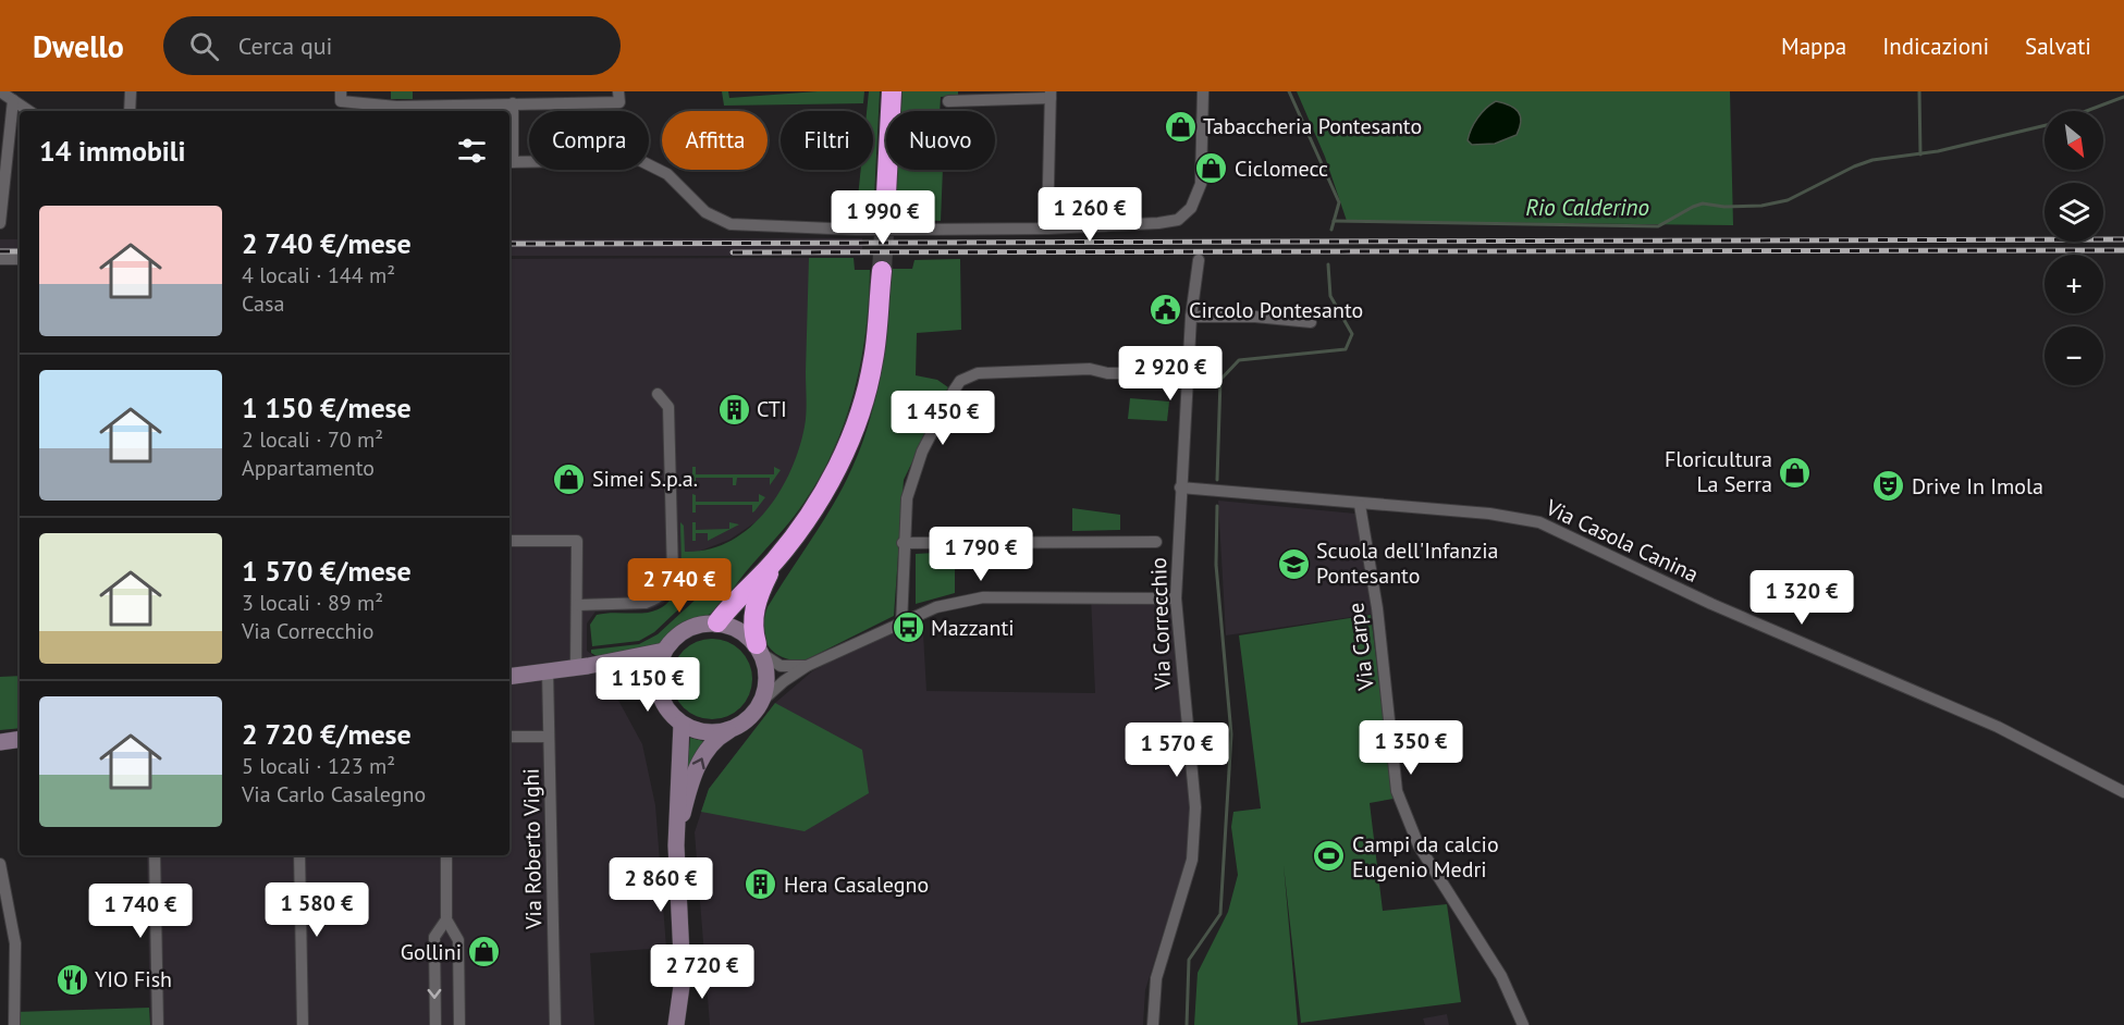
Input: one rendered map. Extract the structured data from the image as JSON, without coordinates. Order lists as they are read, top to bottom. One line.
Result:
{"streets":{"street":["Via Casola Canina","Via Correcchio","Via Carpe","Via Roberto Vighi"]},"crossings":[["Via Casola Canina","Via Correcchio"],["Via Casola Canina","Via Carpe"]],"water":["Rio Calderino"],"places":{"shop":["Tabaccheria Pontesanto","Ciclomecc","Floricultura La Serra","Simei S.p.a.","Gollini"],"public building":["Circolo Pontesanto"],"building":["CTI","Hera Casalegno"],"theatre":["Drive In Imola"],"school or university":["Scuola dell'Infanzia Pontesanto"],"bus stop":["Mazzanti"],"sports":["Campi da calcio Eugenio Medri"],"restaurant":["YIO Fish"]},"north":"bottom right","page":{"header":"Dwello","search":"Cerca qui","nav":["Mappa","Indicazioni","Salvati"],"map_buttons":["+","−"],"chip":["Compra","Affitta","Filtri","Nuovo"],"heading":"14 immobili","price":["1 260 €","1 990 €","2 920 €","1 450 €","1 790 €","2 740 €","1 320 €","1 150 €","1 350 €","1 570 €","2 860 €","1 580 €","1 740 €","2 720 €"],"list":[{"name":"2 740 €/mese","note":"4 locali · 144 m² · Casa"},{"name":"1 150 €/mese","note":"2 locali · 70 m² · Appartamento"},{"name":"1 570 €/mese","note":"3 locali · 89 m² · Via Correcchio"},{"name":"2 720 €/mese","note":"5 locali · 123 m² · Via Carlo Casalegno"}]}}
